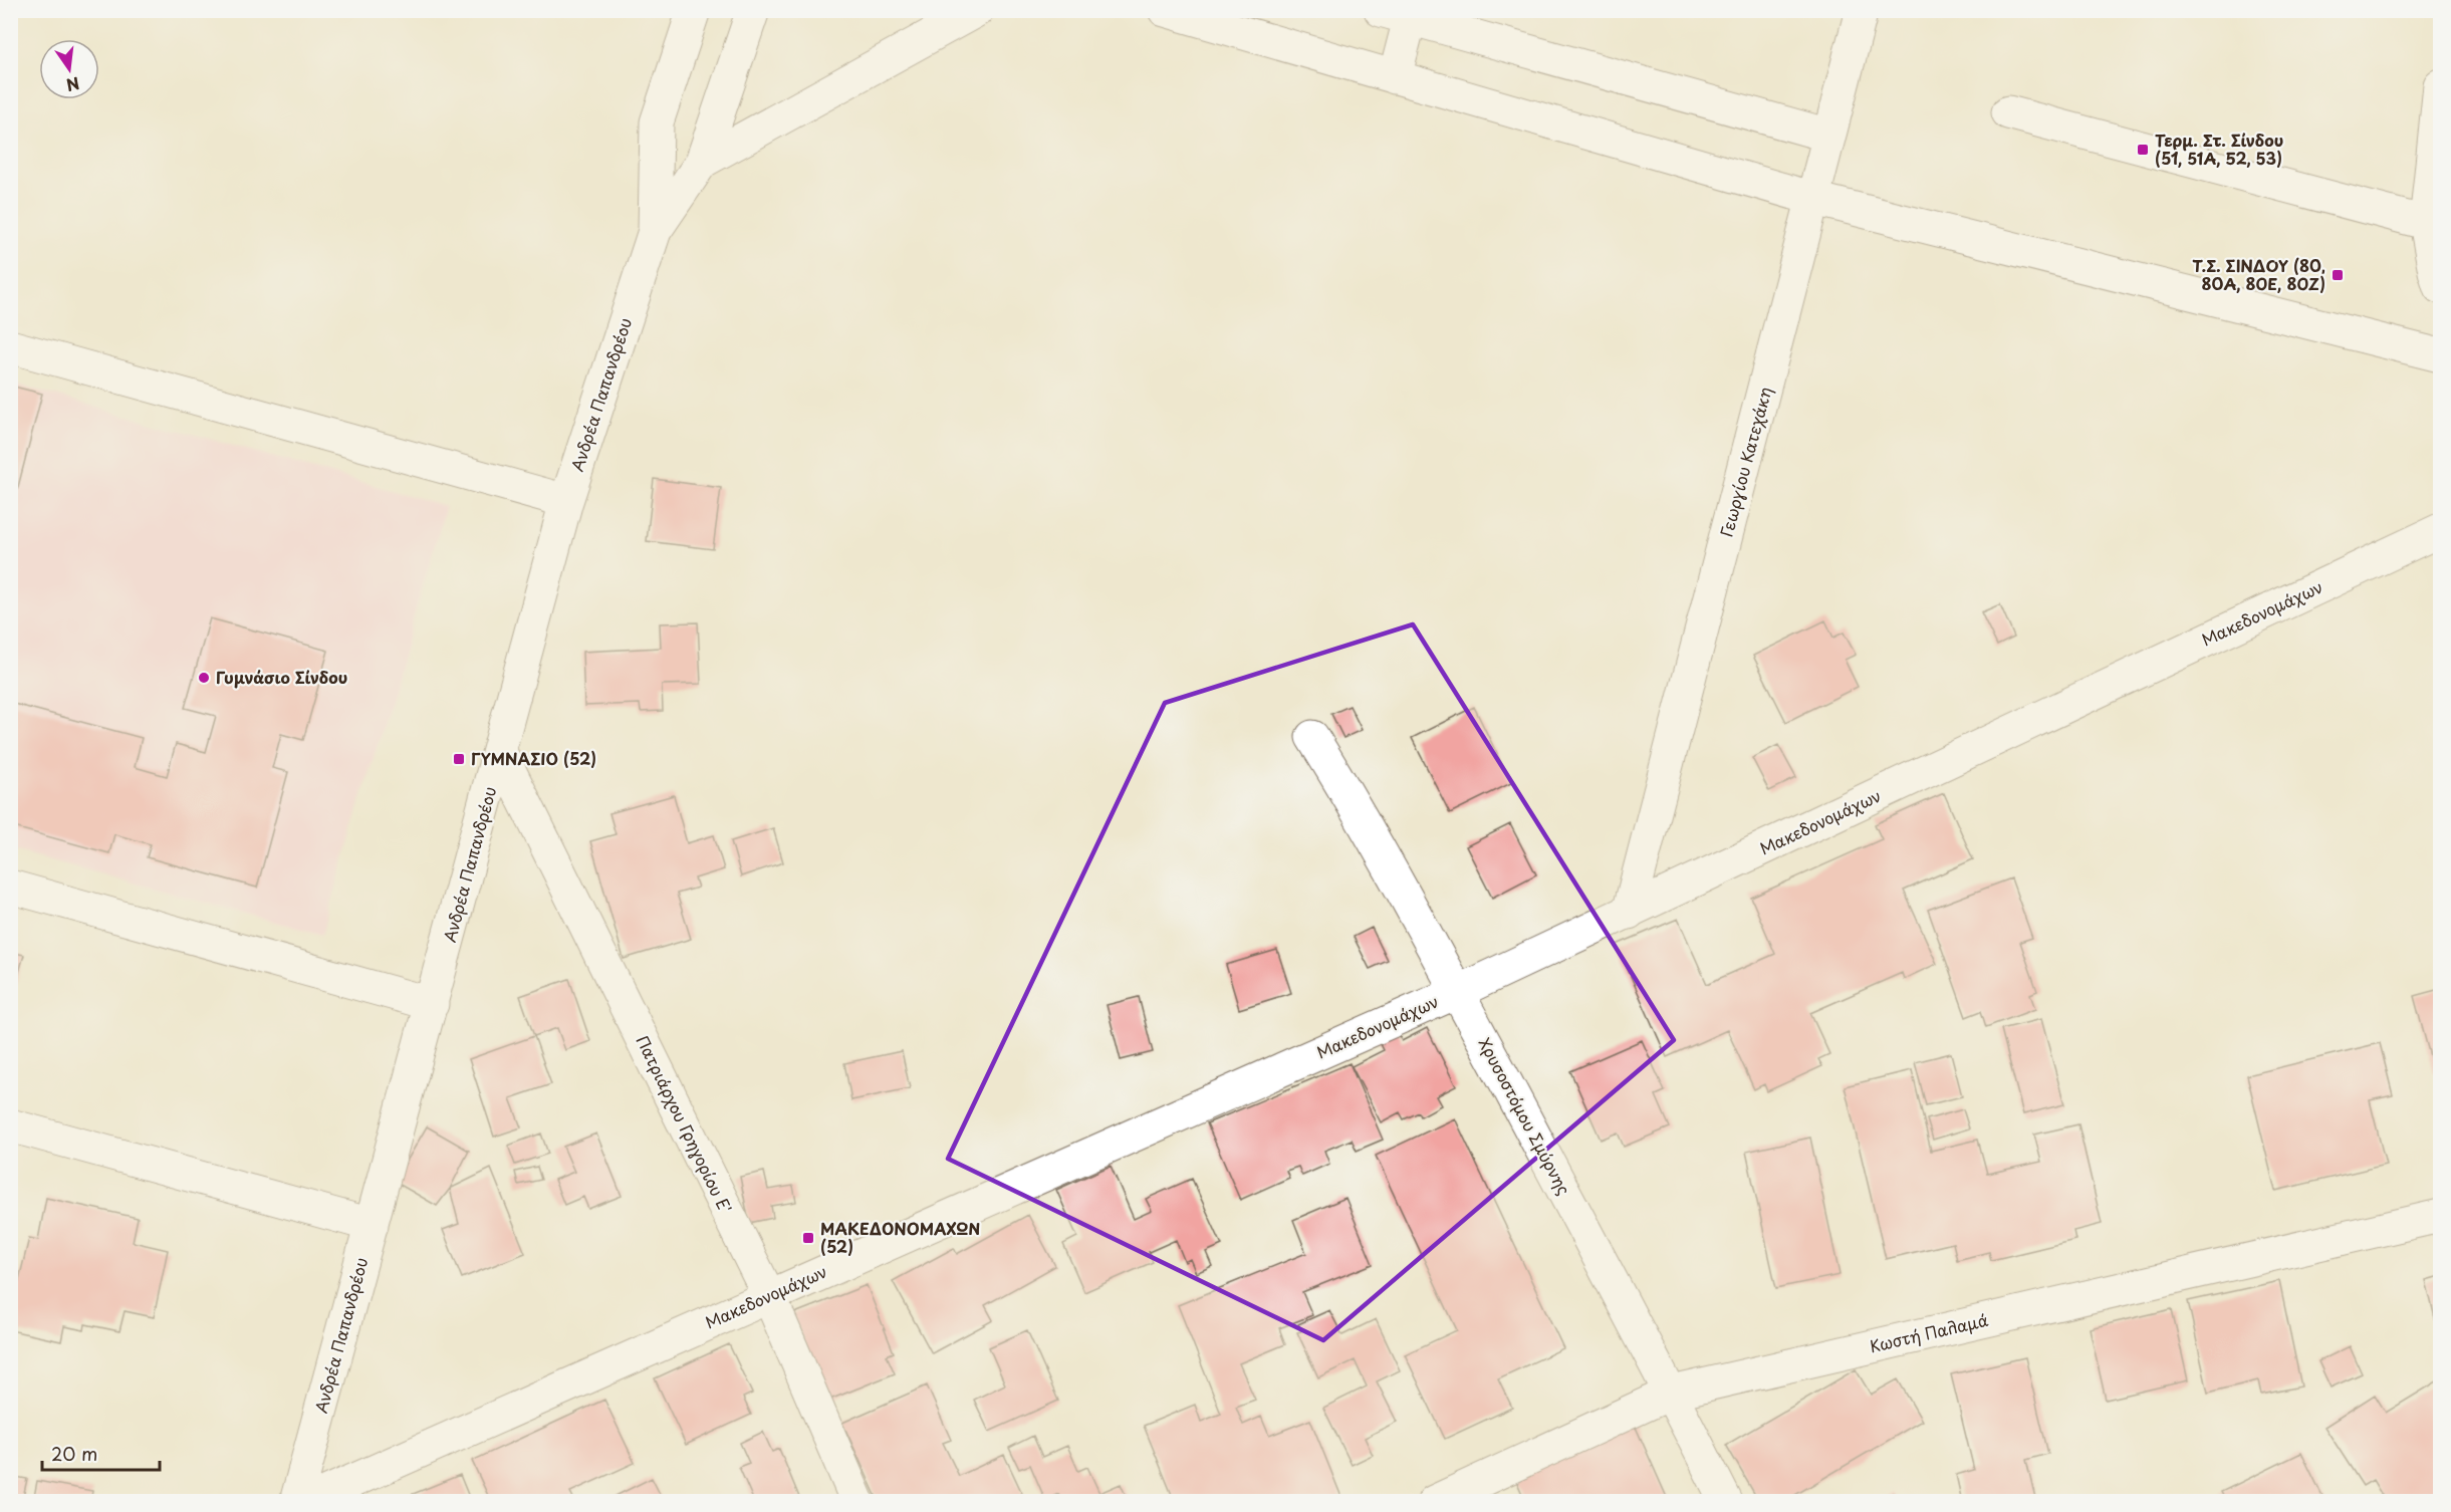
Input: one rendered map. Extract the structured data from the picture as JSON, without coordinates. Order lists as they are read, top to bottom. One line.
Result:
{"streets":{"street":["Ανδρέα Παπανδρέου","Γεωργίου Κατεχάκη","Μακεδονομάχων","Χρυσοστόμου Σμύρνης","Πατριάρχου Γρηγορίου Ε'","Κωστή Παλαμά"]},"crossings":[["Ανδρέα Παπανδρέου","Πατριάρχου Γρηγορίου Ε'"],["Γεωργίου Κατεχάκη","Μακεδονομάχων"],["Μακεδονομάχων","Χρυσοστόμου Σμύρνης"],["Μακεδονομάχων","Πατριάρχου Γρηγορίου Ε'"],["Χρυσοστόμου Σμύρνης","Κωστή Παλαμά"]],"places":{"transit":["Τερμ. Στ. Σίνδου (51, 51Α, 52, 53)","Τ.Σ. ΣΙΝΔΟΥ (80, 80Α, 80Ε, 80Ζ)","ΓΥΜΝΑΣΙΟ (52)","ΜΑΚΕΔΟΝΟΜΑΧΩΝ (52)"],"other":["Γυμνάσιο Σίνδου"]},"scale_bar":"20 m","north":"bottom"}
